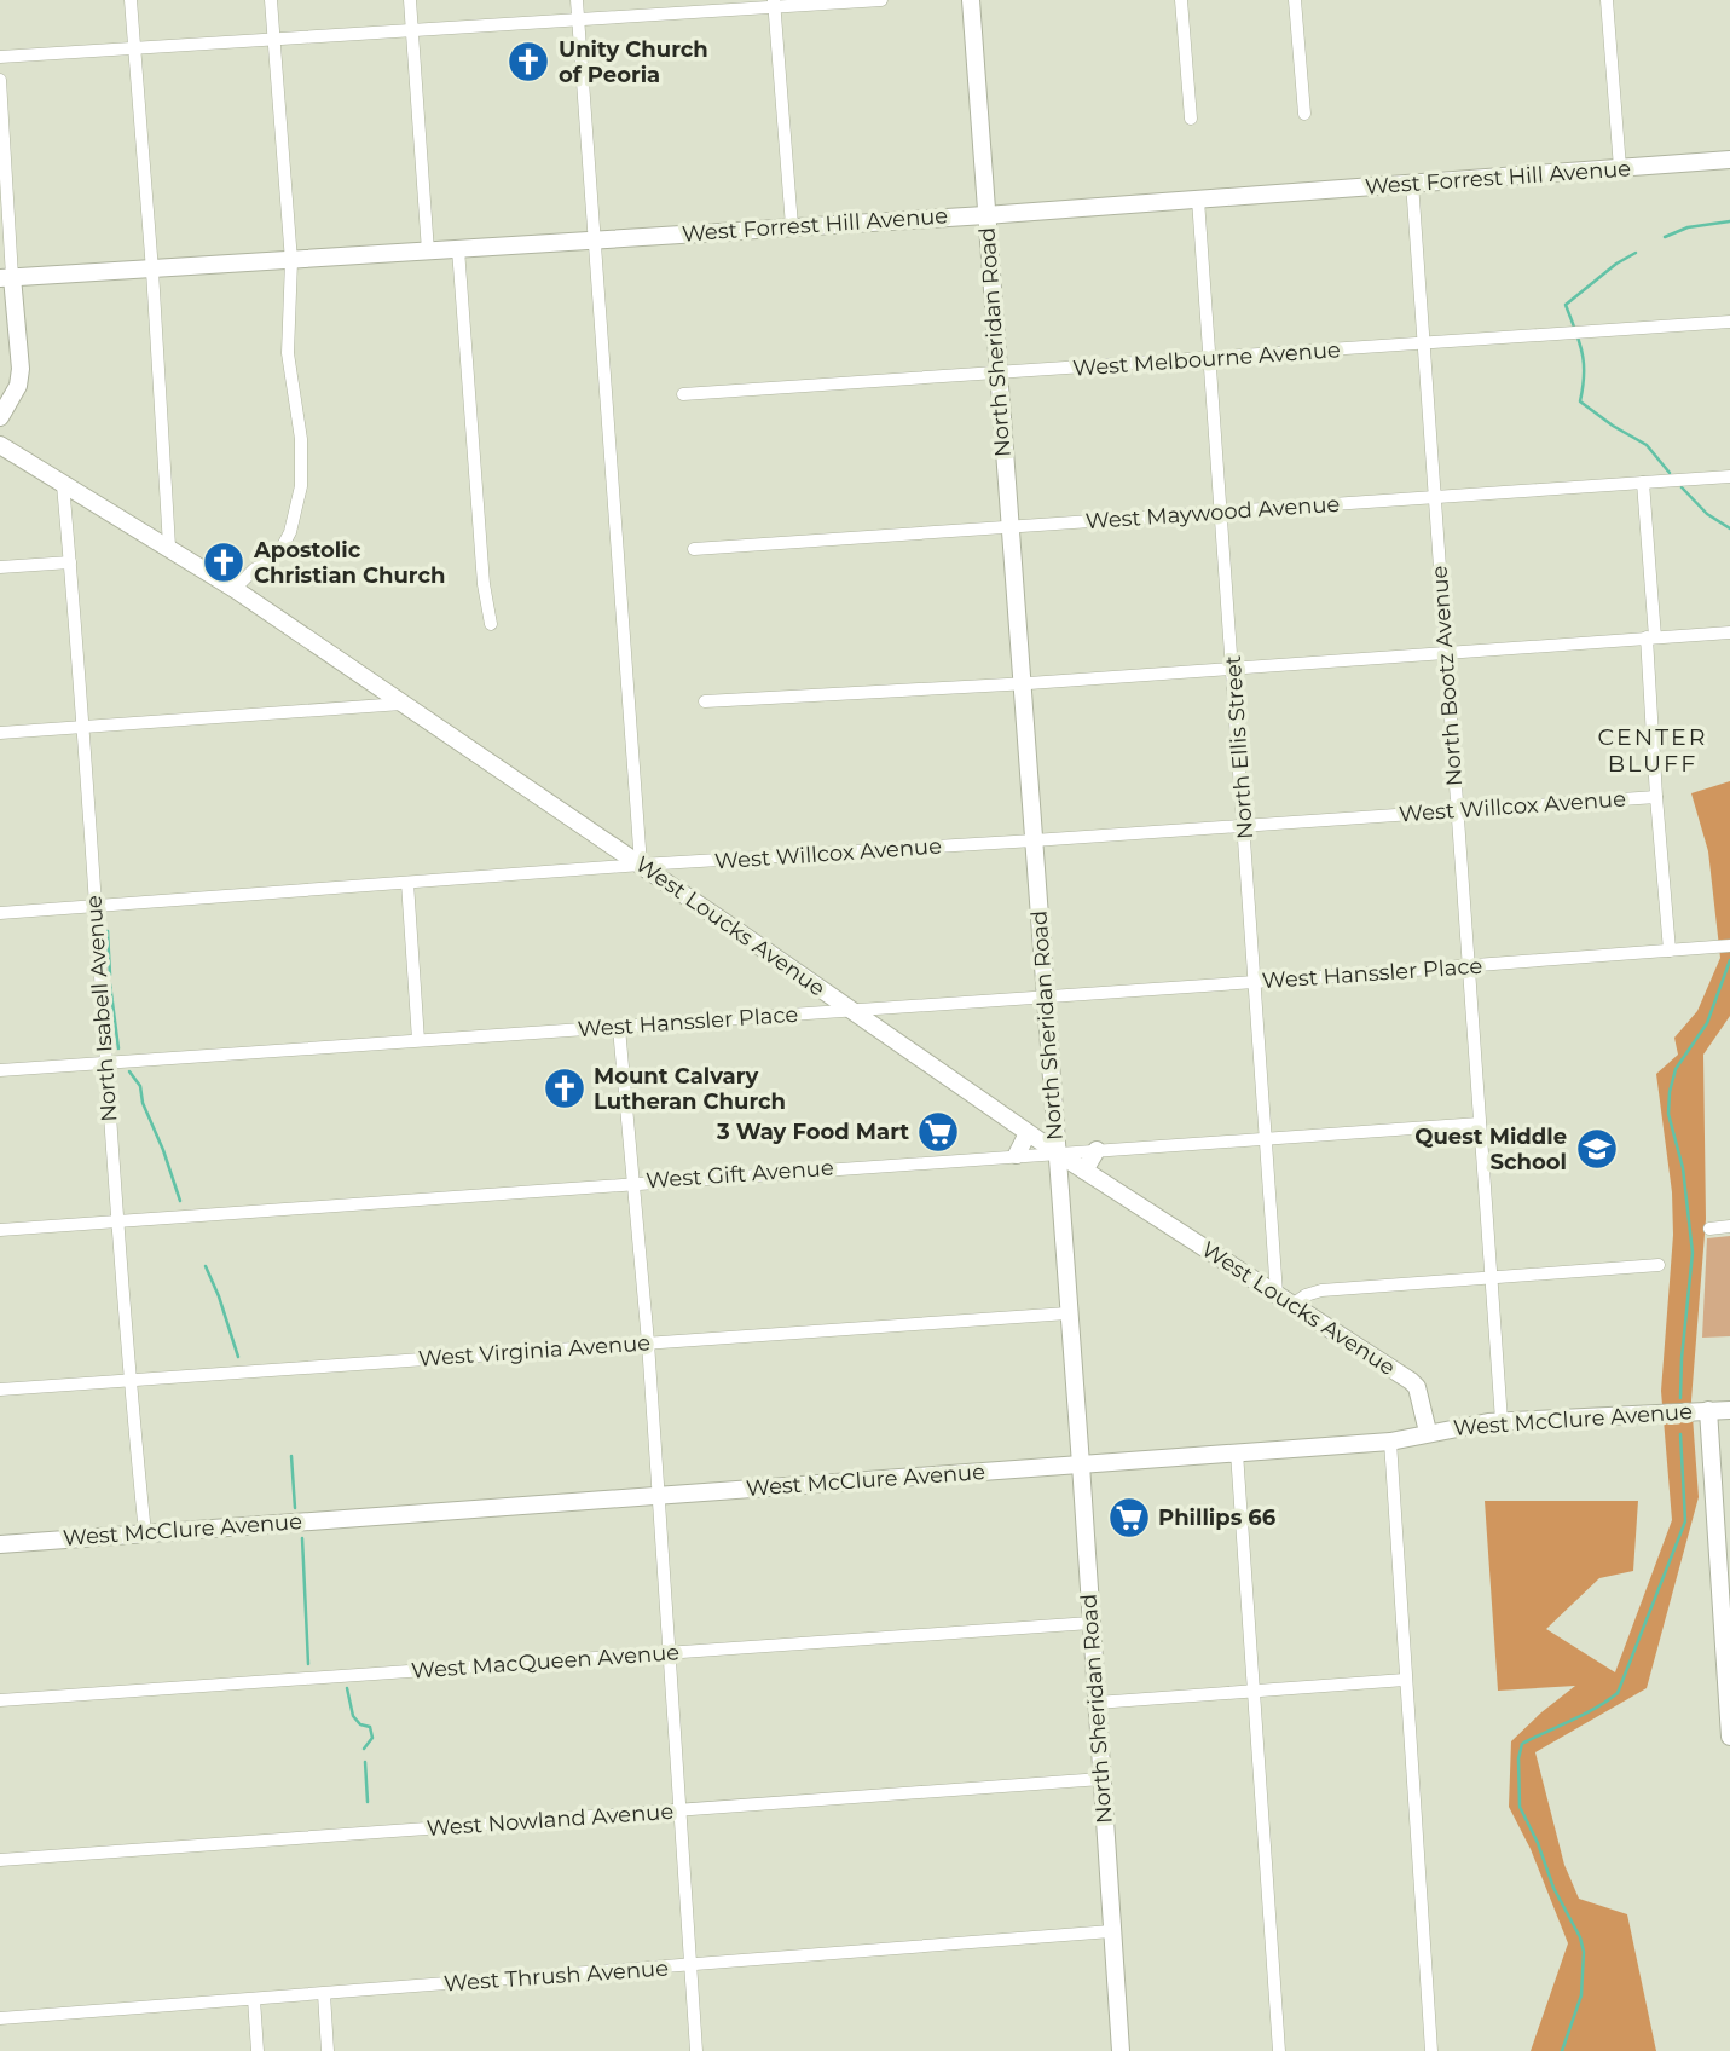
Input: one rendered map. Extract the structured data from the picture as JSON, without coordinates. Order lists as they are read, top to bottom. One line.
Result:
{"streets":{"street":["West Forrest Hill Avenue","North Sheridan Road","West Melbourne Avenue","West Maywood Avenue","North Bootz Avenue","North Ellis Street","West Willcox Avenue","West Loucks Avenue","West Hanssler Place","North Isabell Avenue","West Gift Avenue","West Virginia Avenue","West McClure Avenue","West MacQueen Avenue","West Nowland Avenue","West Thrush Avenue"]},"crossings":[["West Forrest Hill Avenue","North Sheridan Road"],["West Forrest Hill Avenue","North Bootz Avenue"],["West Forrest Hill Avenue","North Ellis Street"],["North Sheridan Road","West Melbourne Avenue"],["North Sheridan Road","West Maywood Avenue"],["North Sheridan Road","West Willcox Avenue"],["North Sheridan Road","West Loucks Avenue"],["North Sheridan Road","West Hanssler Place"],["North Sheridan Road","West Gift Avenue"],["North Sheridan Road","West Virginia Avenue"],["North Sheridan Road","West McClure Avenue"],["North Sheridan Road","West MacQueen Avenue"],["North Sheridan Road","West Nowland Avenue"],["North Sheridan Road","West Thrush Avenue"],["West Melbourne Avenue","North Bootz Avenue"],["West Melbourne Avenue","North Ellis Street"],["West Maywood Avenue","North Bootz Avenue"],["West Maywood Avenue","North Ellis Street"],["North Bootz Avenue","West Willcox Avenue"],["North Bootz Avenue","West Hanssler Place"],["North Bootz Avenue","West Gift Avenue"],["North Bootz Avenue","West McClure Avenue"],["North Ellis Street","West Willcox Avenue"],["North Ellis Street","West Loucks Avenue"],["North Ellis Street","West Hanssler Place"],["North Ellis Street","West Gift Avenue"],["West Willcox Avenue","West Loucks Avenue"],["West Willcox Avenue","North Isabell Avenue"],["West Loucks Avenue","West Hanssler Place"],["West Loucks Avenue","North Isabell Avenue"],["West Loucks Avenue","West Gift Avenue"],["West Loucks Avenue","West McClure Avenue"],["West Hanssler Place","North Isabell Avenue"],["North Isabell Avenue","West Gift Avenue"],["North Isabell Avenue","West Virginia Avenue"],["North Isabell Avenue","West McClure Avenue"]],"districts":["CENTER BLUFF"],"places":{"church":["Unity Church of Peoria","Apostolic Christian Church","Mount Calvary Lutheran Church"],"supermarket":["3 Way Food Mart","Phillips 66"],"school or university":["Quest Middle School"]}}
